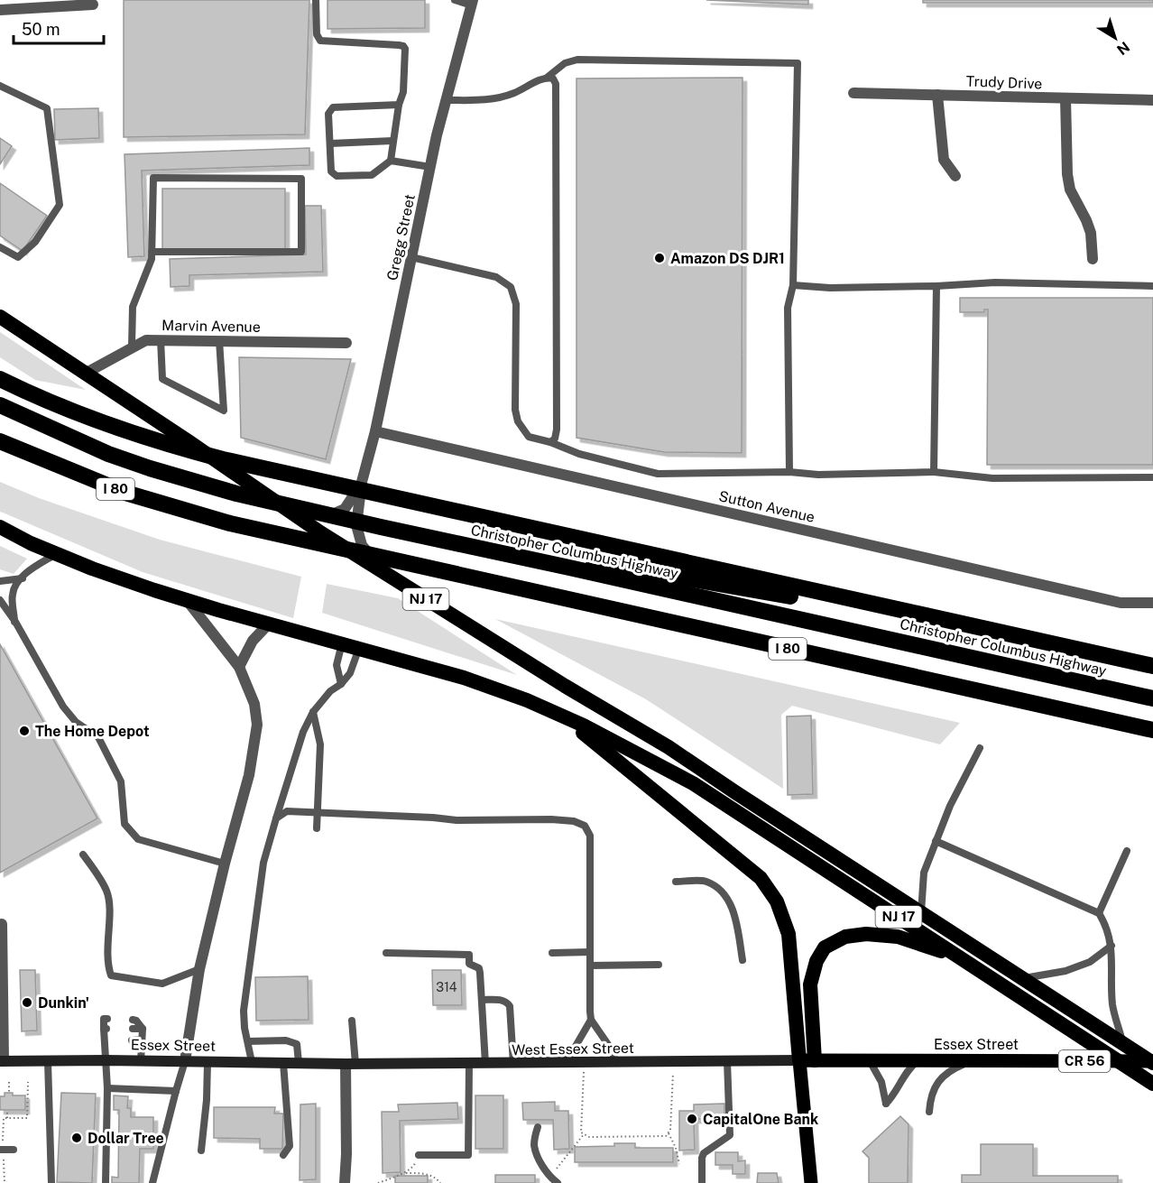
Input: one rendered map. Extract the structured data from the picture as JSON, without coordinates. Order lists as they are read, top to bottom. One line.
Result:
{"streets":{"highway":["I 80","Christopher Columbus Highway","NJ 17"],"main road":["Essex Street","West Essex Street","CR 56"],"street":["Trudy Drive","Gregg Street","Marvin Avenue","Sutton Avenue"]},"crossings":[["Gregg Street","Sutton Avenue"],["Gregg Street","NJ 17"],["Marvin Avenue","NJ 17"],["NJ 17","Essex Street"],["Essex Street","West Essex Street"]],"places":["Amazon DS DJR1","The Home Depot","Dunkin'","CapitalOne Bank","Dollar Tree"],"house_numbers":["314"],"scale_bar":"50 m","north":"bottom right"}
